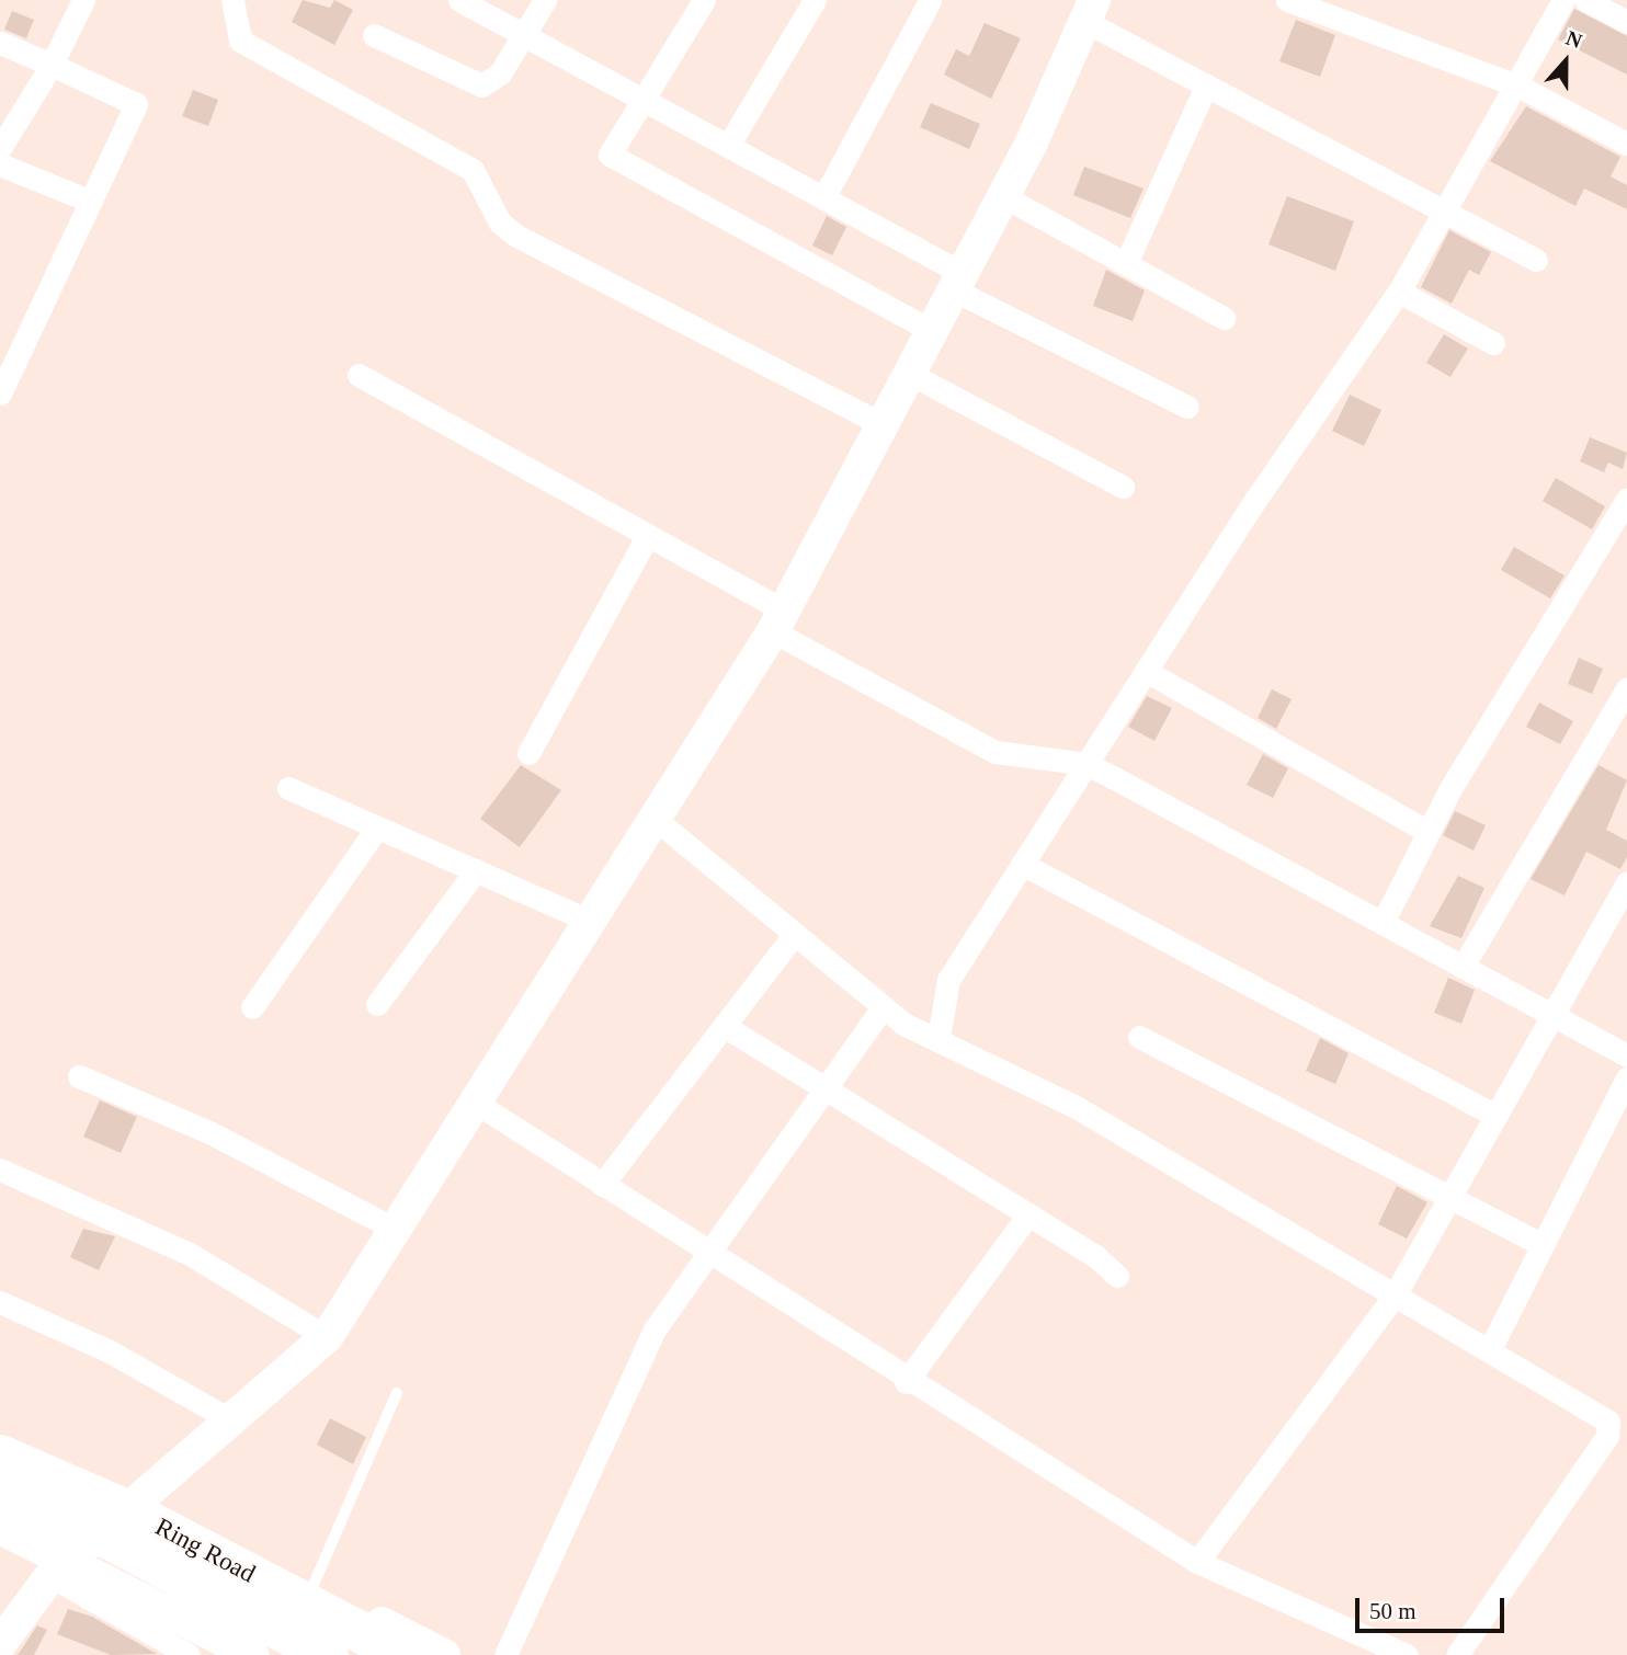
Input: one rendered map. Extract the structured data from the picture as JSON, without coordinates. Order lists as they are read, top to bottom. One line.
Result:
{"streets":{"highway":["Ring Road"]},"scale_bar":"50 m","north":"top"}
